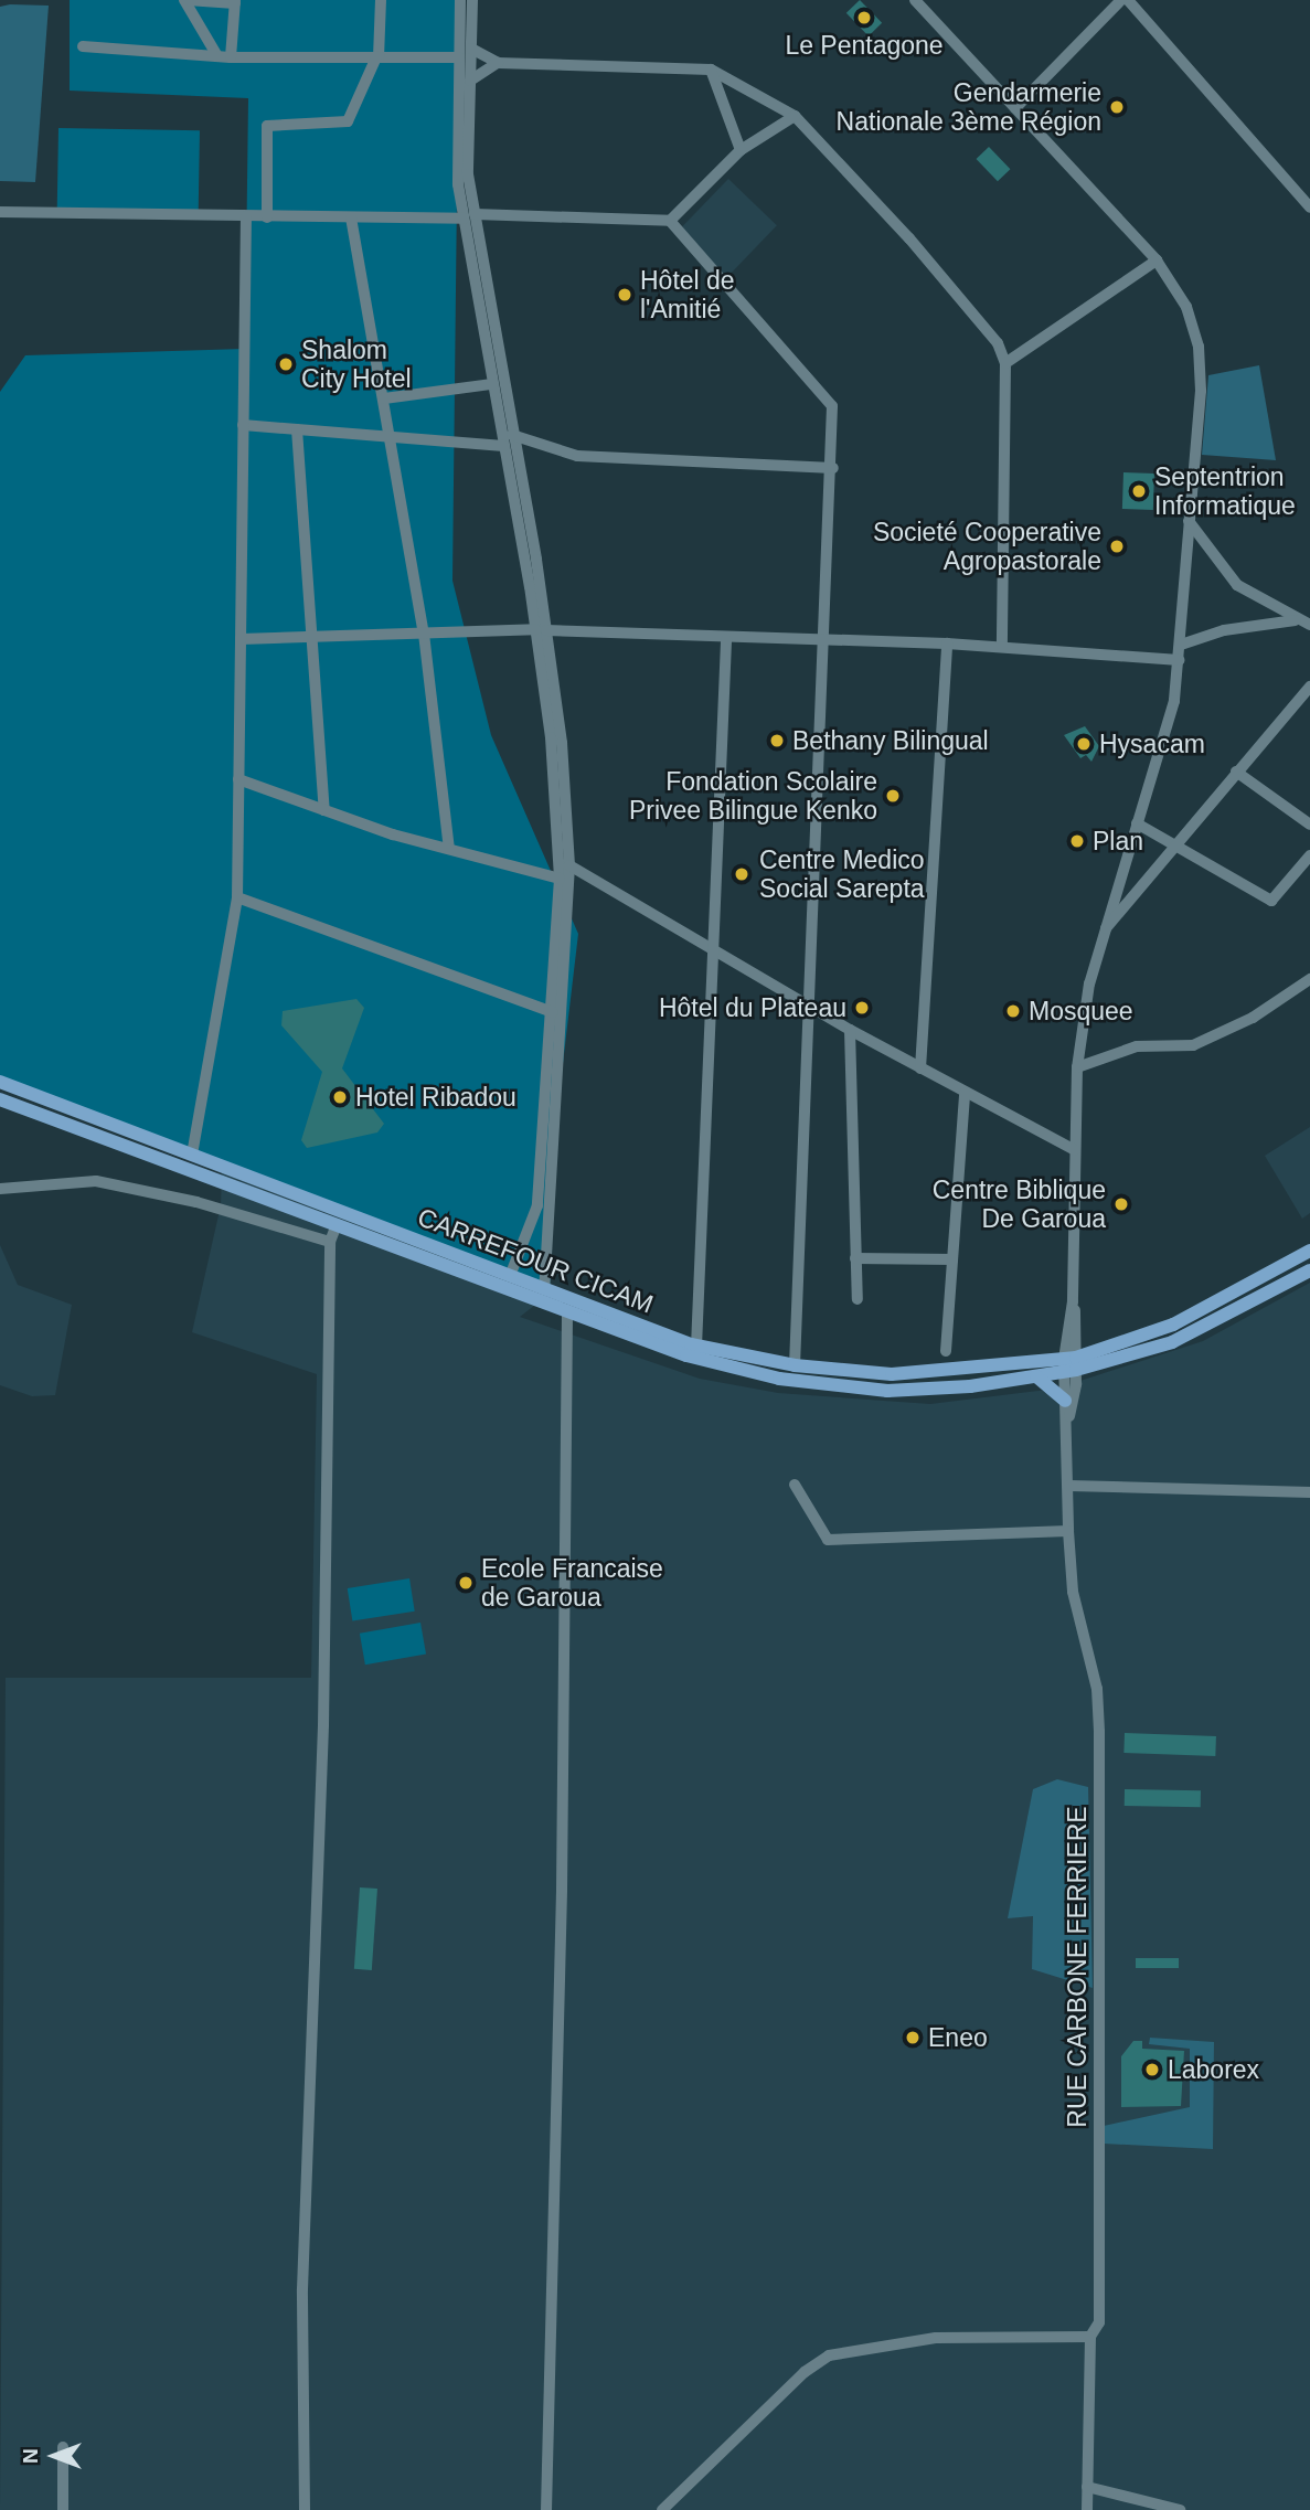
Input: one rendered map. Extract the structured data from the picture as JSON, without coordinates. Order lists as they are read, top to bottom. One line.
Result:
{"streets":{"main road":["CARREFOUR CICAM"],"street":["RUE CARBONE FERRIERE"]},"crossings":[["CARREFOUR CICAM","RUE CARBONE FERRIERE"]],"places":["Le Pentagone","Gendarmerie Nationale 3ème Région","Hôtel de l'Amitié","Shalom City Hotel","Septentrion Informatique","Societé Cooperative Agropastorale","Bethany Bilingual","Hysacam","Fondation Scolaire Privee Bilingue Kenko","Plan","Centre Medico Social Sarepta","Hôtel du Plateau","Mosquee","Hotel Ribadou","Centre Biblique De Garoua","Ecole Francaise de Garoua","Eneo","Laborex"],"north":"left"}
